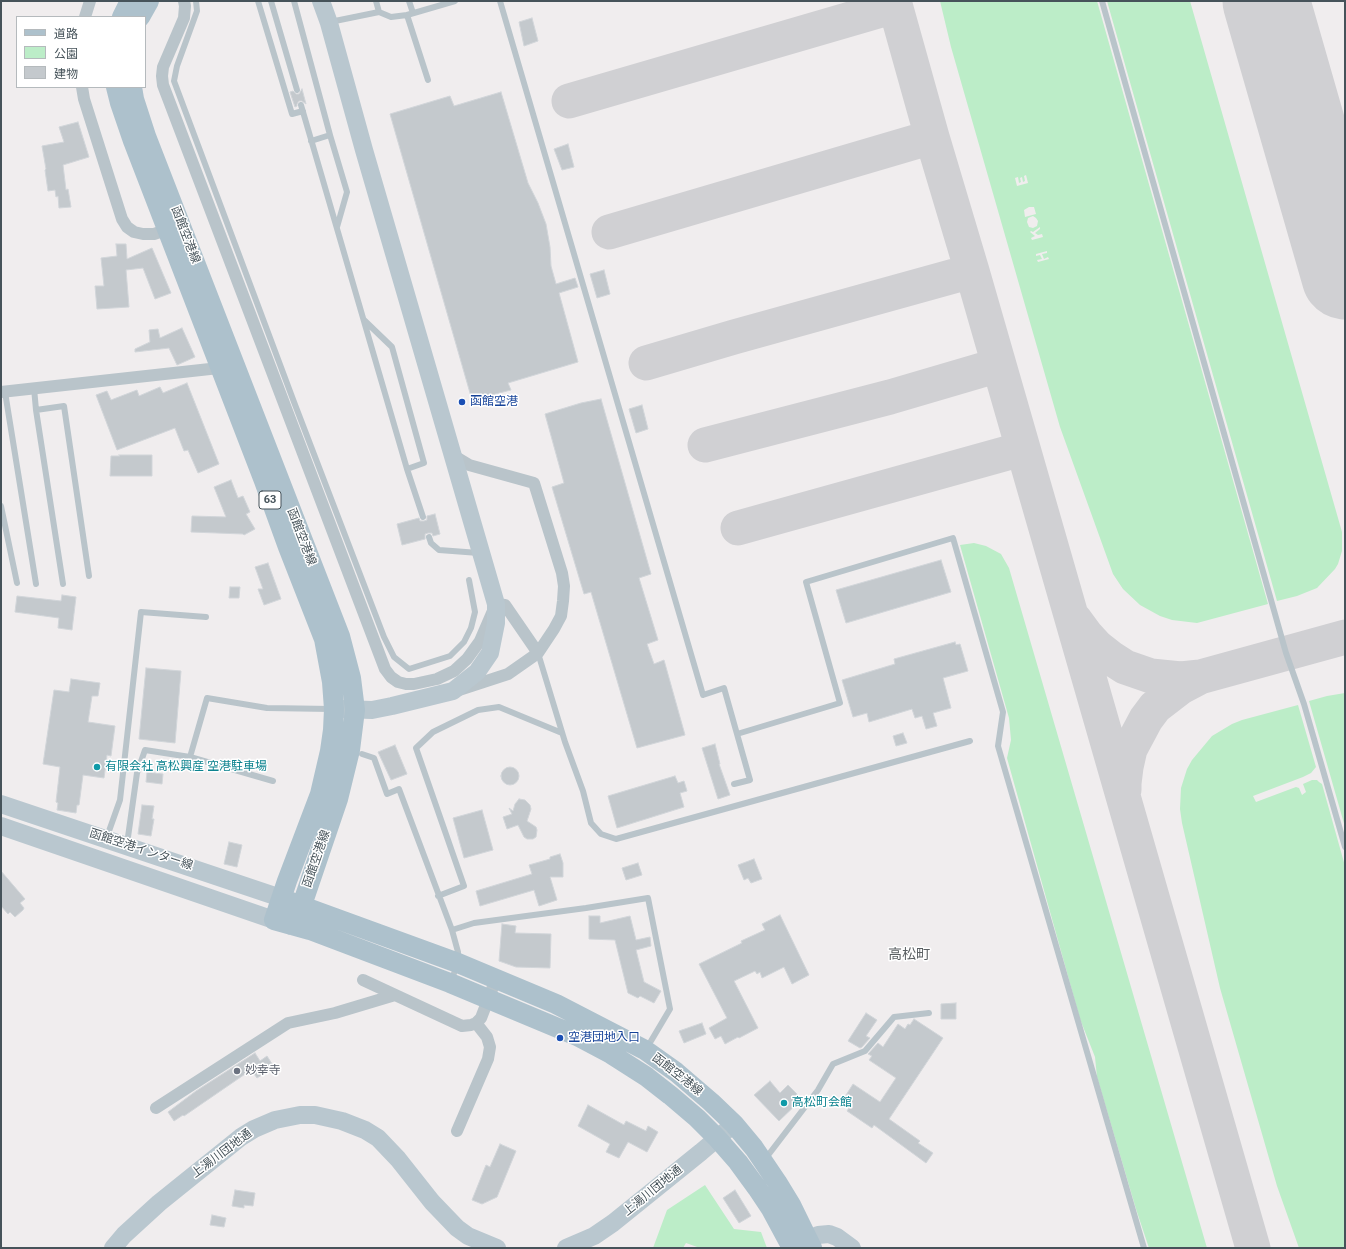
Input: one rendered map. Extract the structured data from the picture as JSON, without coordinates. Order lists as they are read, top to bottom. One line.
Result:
{"streets":{"main road":["函館空港線","63"],"street":["函館空港インター線","上湯川団地通"]},"crossings":[["函館空港線","函館空港インター線"],["函館空港線","上湯川団地通"]],"districts":["高松町"],"places":["函館空港","有限会社 高松興産 空港駐車場","空港団地入口","妙幸寺","高松町会館"],"legend":["道路","公園","建物"]}
